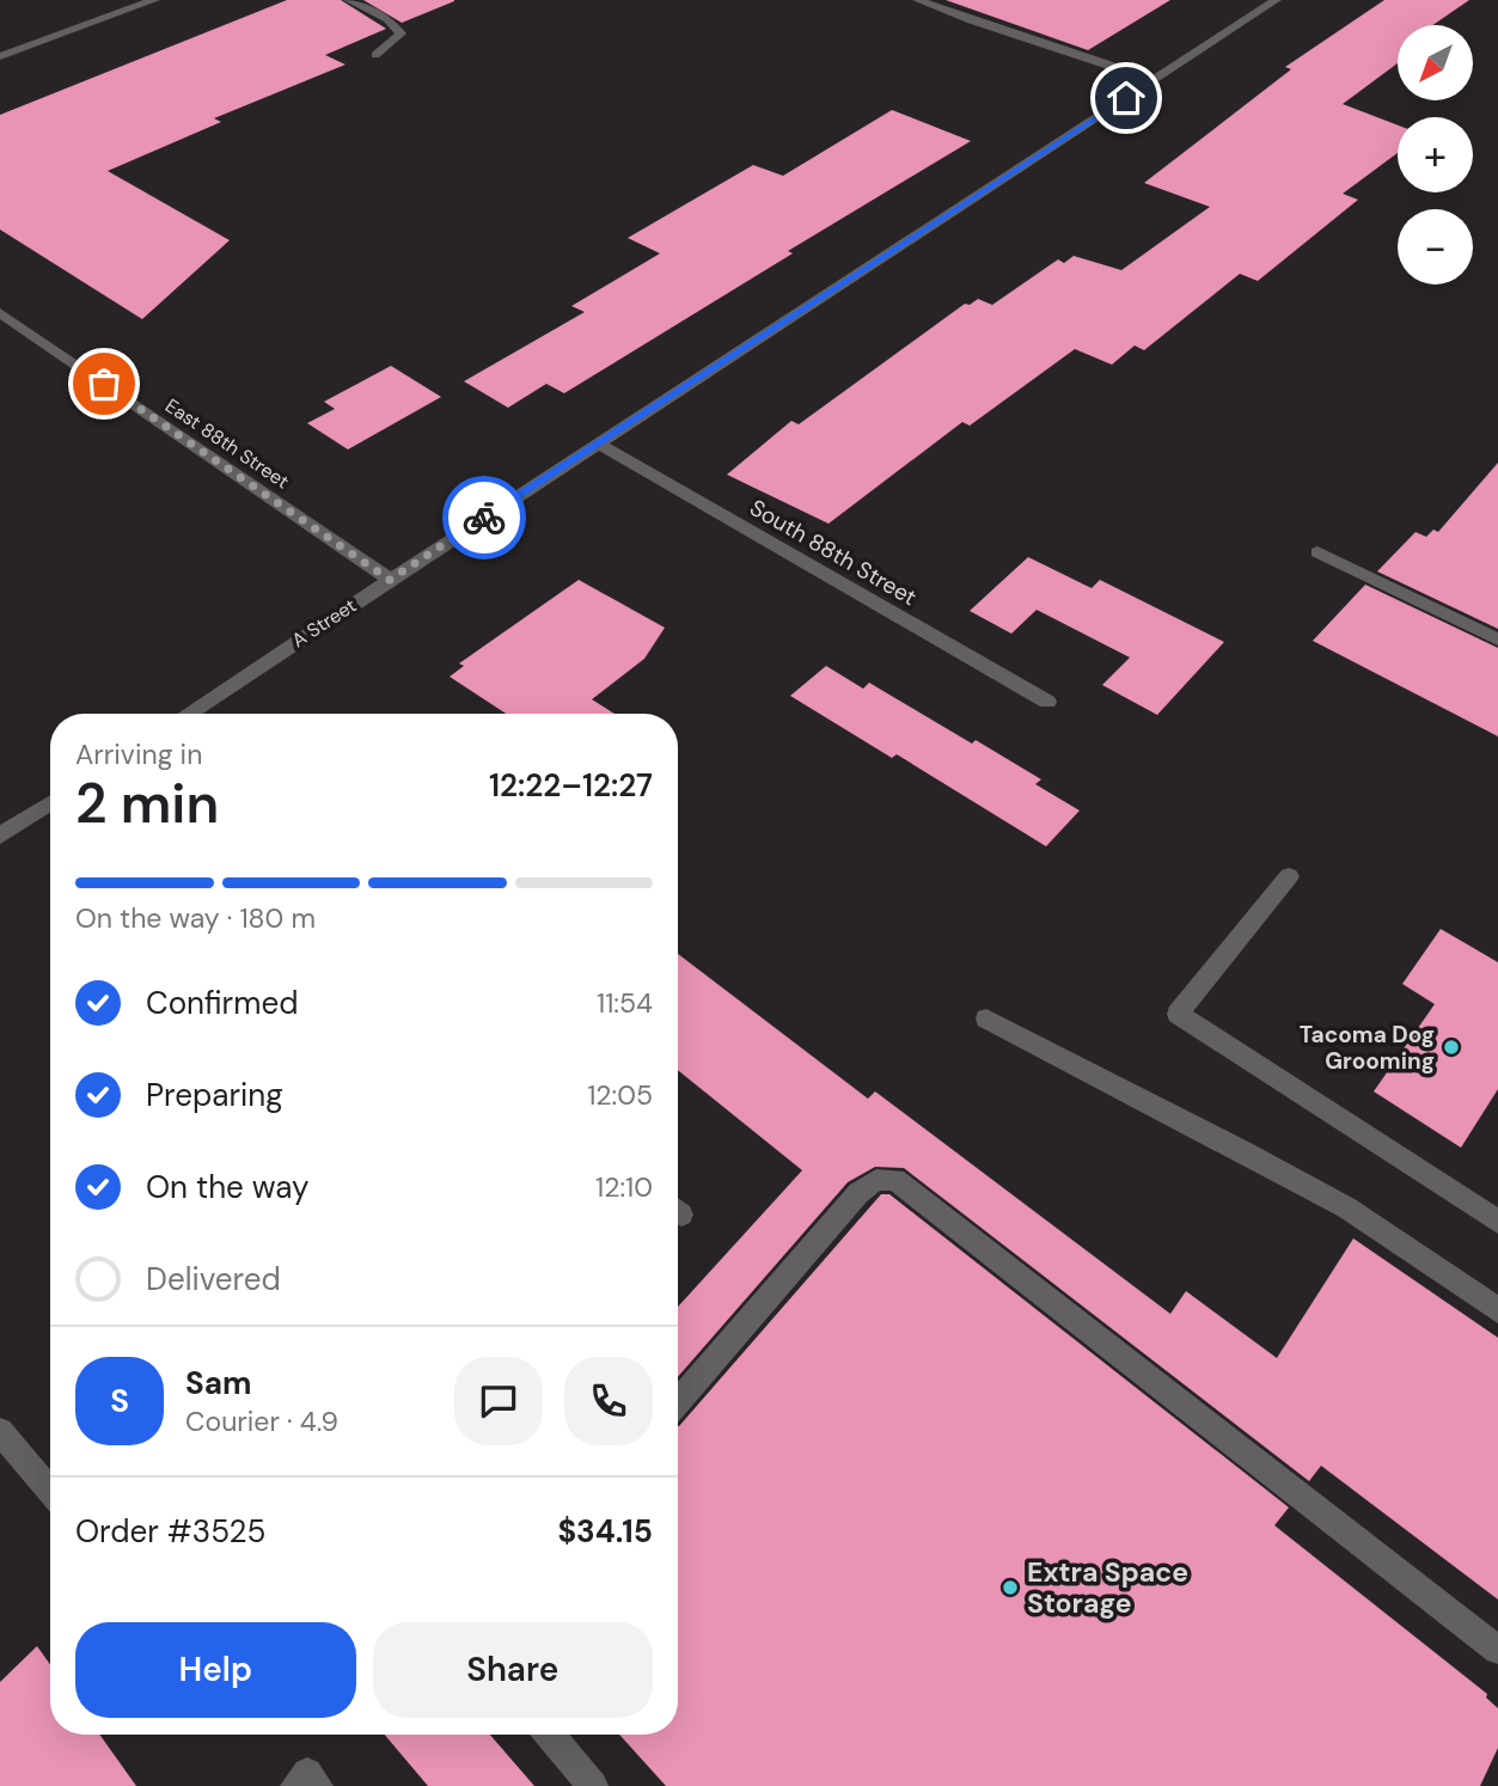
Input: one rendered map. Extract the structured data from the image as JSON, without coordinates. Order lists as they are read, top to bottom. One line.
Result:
{"streets":{"street":["East 88th Street","South 88th Street","A Street"]},"crossings":[["East 88th Street","A Street"],["South 88th Street","A Street"]],"places":["Tacoma Dog Grooming","Extra Space Storage"],"north":"bottom left","page":{"map_buttons":["+","−"],"heading":["2 min","Arriving in","12:22–12:27"],"panel":["Sam","Courier · 4.9","Order #3525","$34.15"],"bar":"On the way · 180 m","list":[["Confirmed","11:54"],["Preparing","12:05"],["On the way","12:10"],"Delivered"],"round":"S","buttons":["Help","Share"]}}
